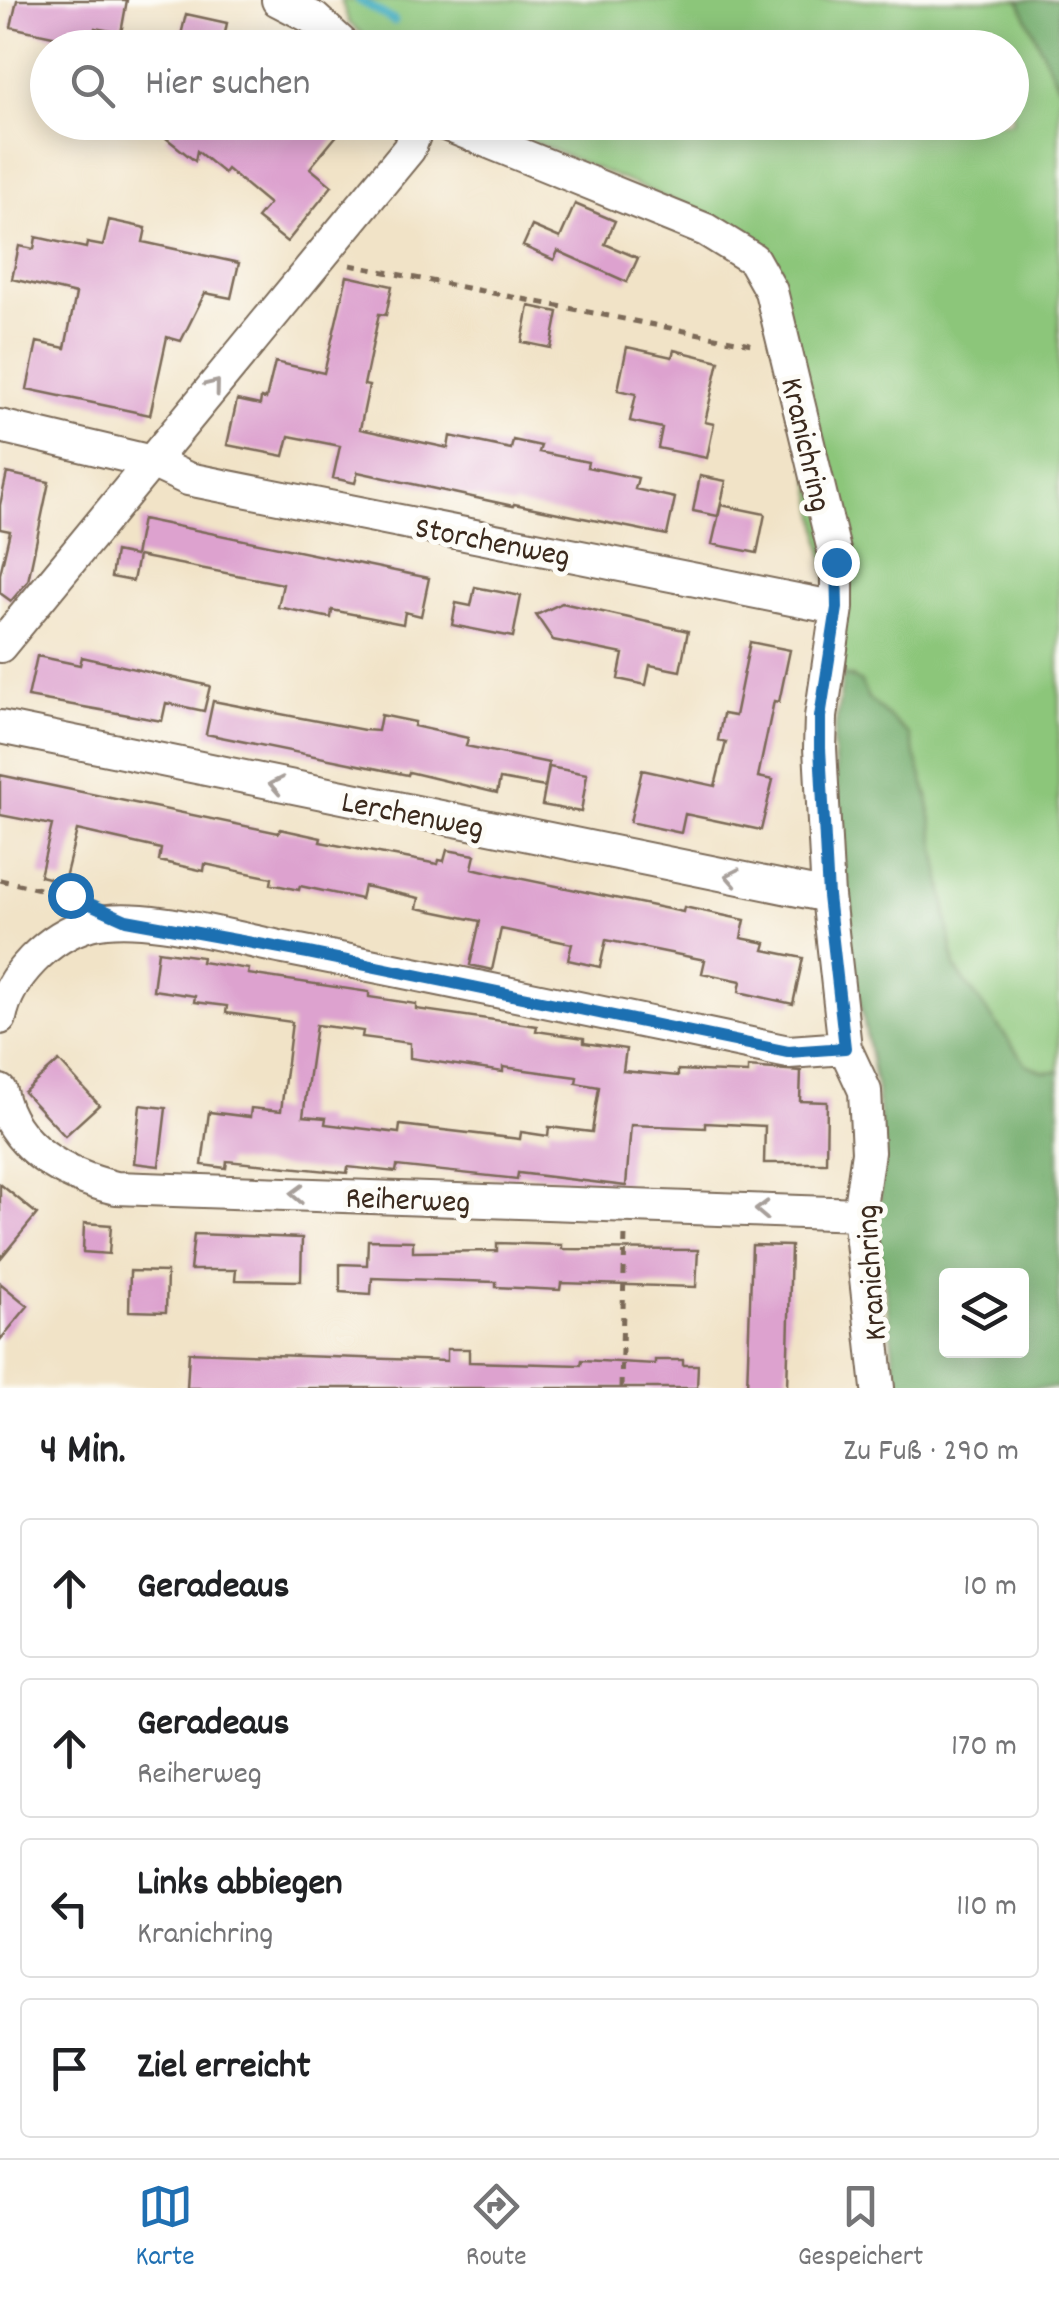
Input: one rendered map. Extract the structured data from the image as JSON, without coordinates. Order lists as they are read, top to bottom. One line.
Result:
{"streets":{"street":["Kranichring","Storchenweg","Lerchenweg","Reiherweg"]},"crossings":[["Kranichring","Storchenweg"],["Kranichring","Lerchenweg"],["Kranichring","Reiherweg"]],"page":{"search":"Hier suchen","heading":["4 Min.","Zu Fuß · 290 m"],"list":[["Geradeaus","10 m"],["Geradeaus","Reiherweg","170 m"],["Links abbiegen","Kranichring","110 m"],"Ziel erreicht"],"nav":["Karte","Route","Gespeichert"]}}
